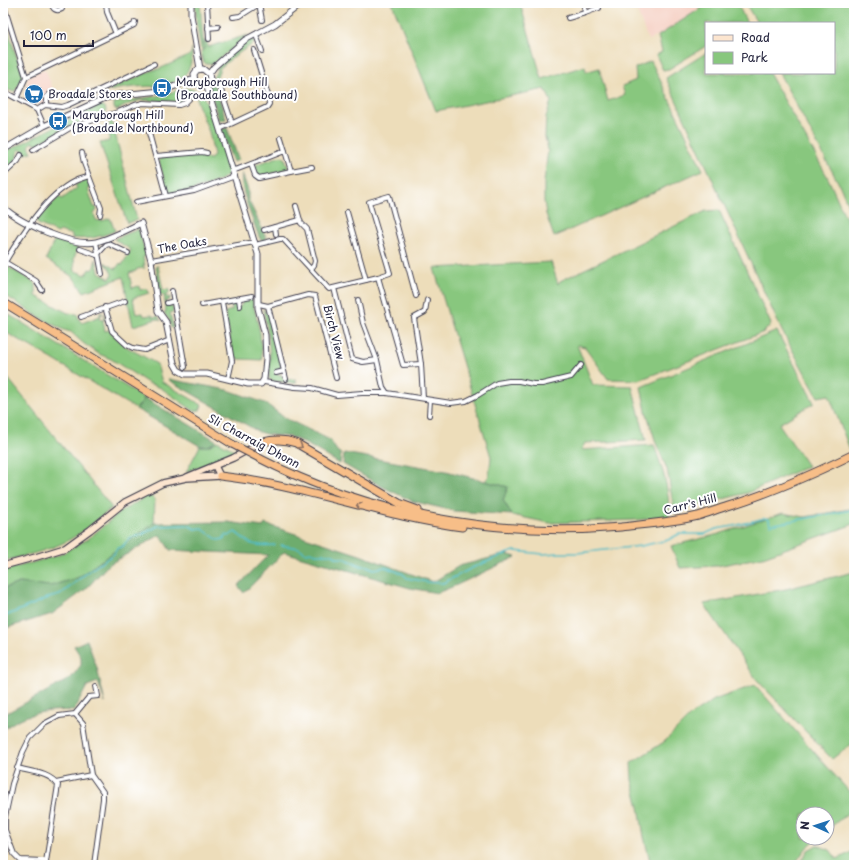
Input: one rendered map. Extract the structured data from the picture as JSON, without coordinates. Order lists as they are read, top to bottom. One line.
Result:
{"streets":{"highway":["Sli Charraig Dhonn","Carr's Hill"],"street":["The Oaks","Birch View"]},"crossings":[["Sli Charraig Dhonn","Carr's Hill"]],"places":{"bus stop":["Maryborough Hill (Broadale Southbound)","Maryborough Hill (Broadale Northbound)"],"supermarket":["Broadale Stores"]},"legend":["Road","Park"],"scale_bar":"100 m","north":"left"}
